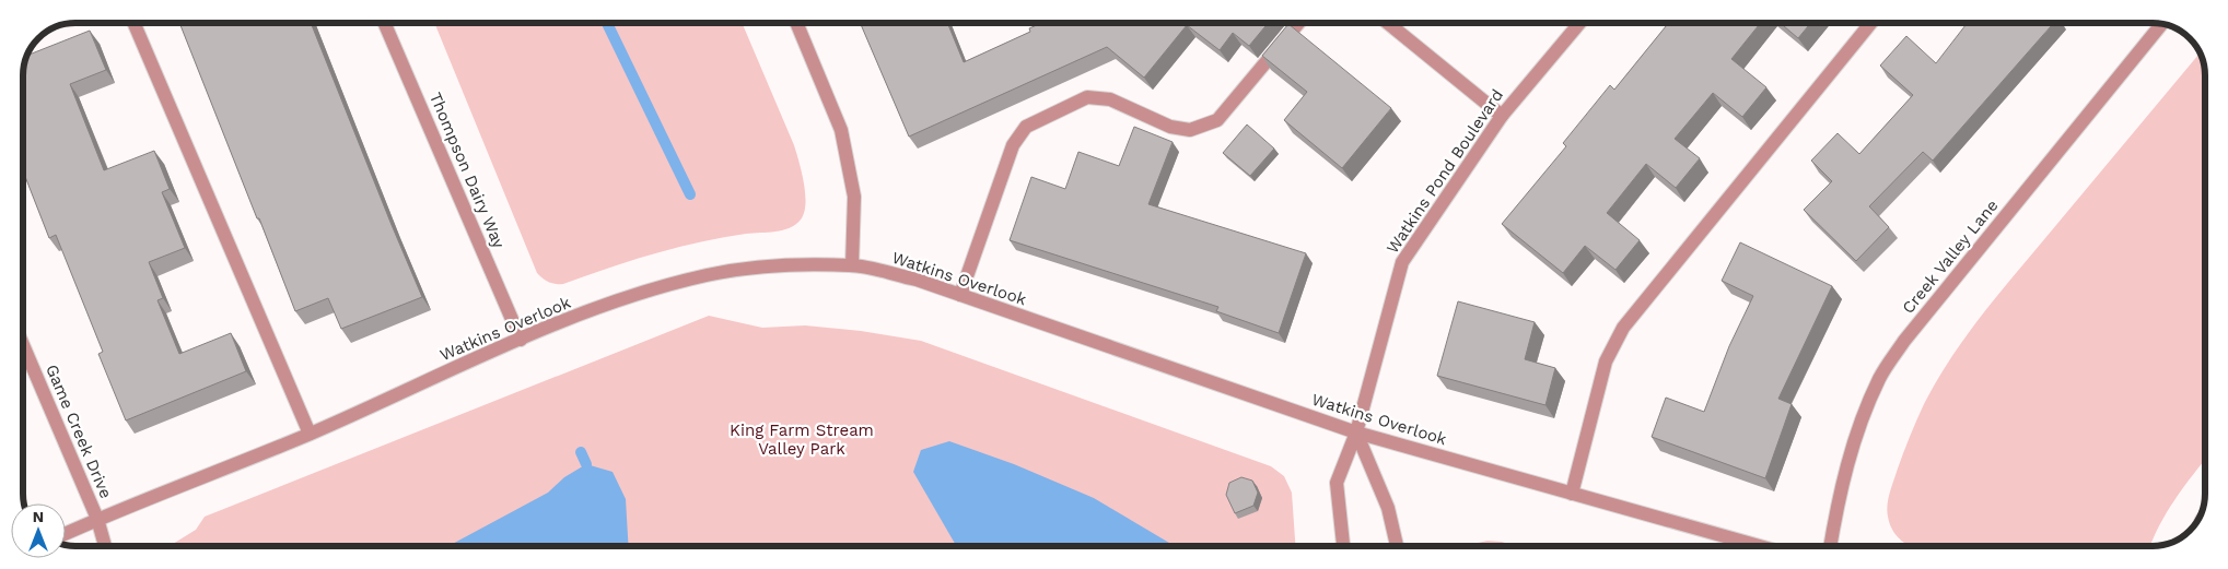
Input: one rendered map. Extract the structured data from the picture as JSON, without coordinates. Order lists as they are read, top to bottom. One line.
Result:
{"streets":{"street":["Thompson Dairy Way","Watkins Pond Boulevard","Creek Valley Lane","Watkins Overlook","Game Creek Drive"]},"crossings":[["Thompson Dairy Way","Watkins Overlook"],["Watkins Pond Boulevard","Watkins Overlook"],["Watkins Overlook","Game Creek Drive"]],"parks":["King Farm Stream Valley Park"],"north":"top"}
